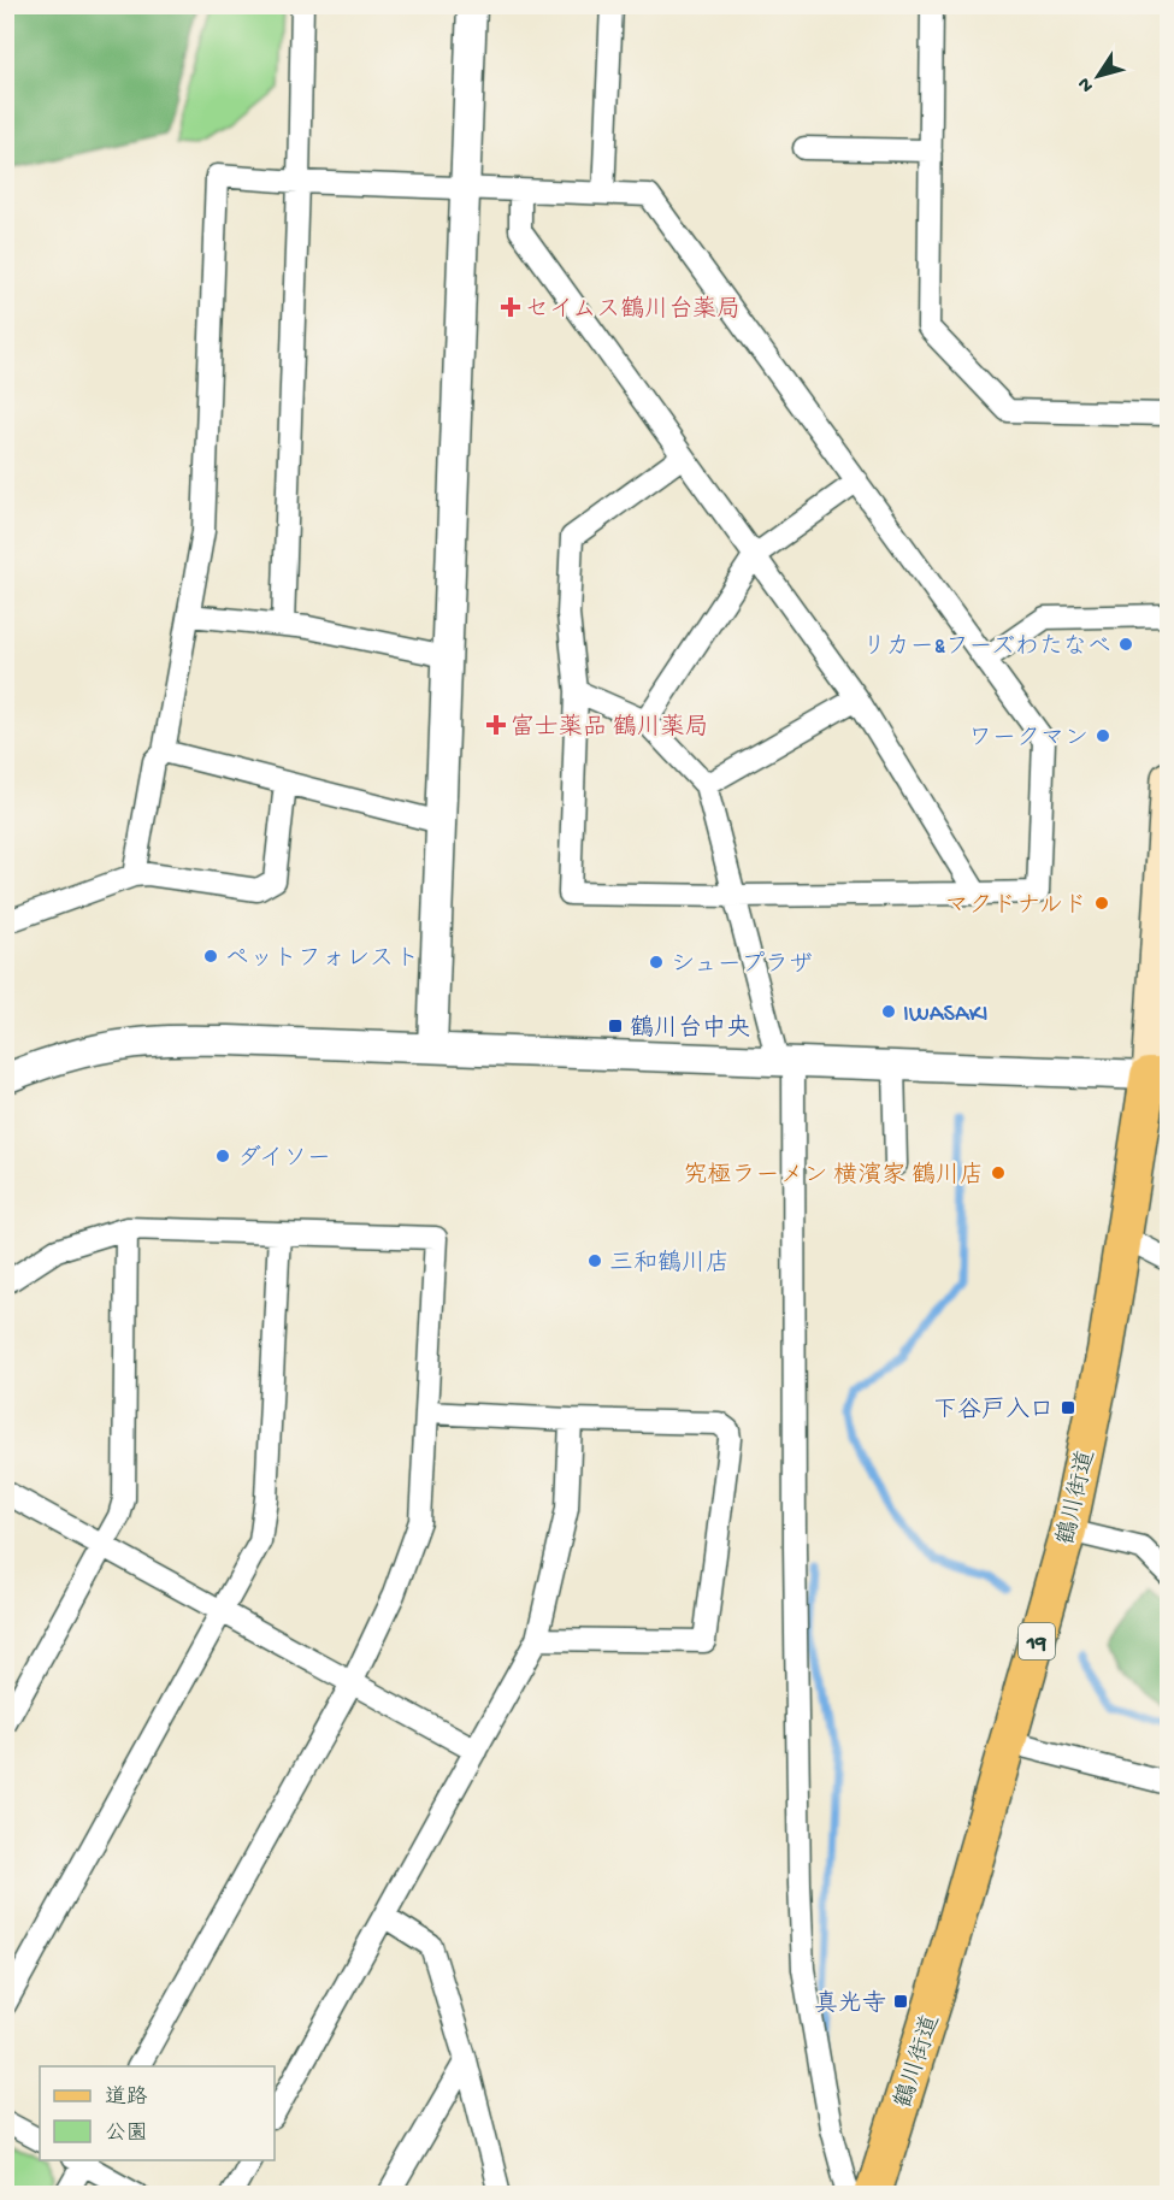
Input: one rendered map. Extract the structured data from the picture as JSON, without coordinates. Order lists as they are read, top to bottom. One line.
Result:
{"streets":{"main road":["鶴川街道","19"]},"places":{"health":["セイムス鶴川台薬局","富士薬品 鶴川薬局"],"other":["リカー&フーズわたなべ","ワークマン","マクドナルド","ペットフォレスト","シュープラザ","IWASAKI","ダイソー","究極ラーメン 横濱家 鶴川店","三和鶴川店"],"transit":["鶴川台中央","下谷戸入口","真光寺"]},"legend":["道路","公園"],"north":"bottom left"}
